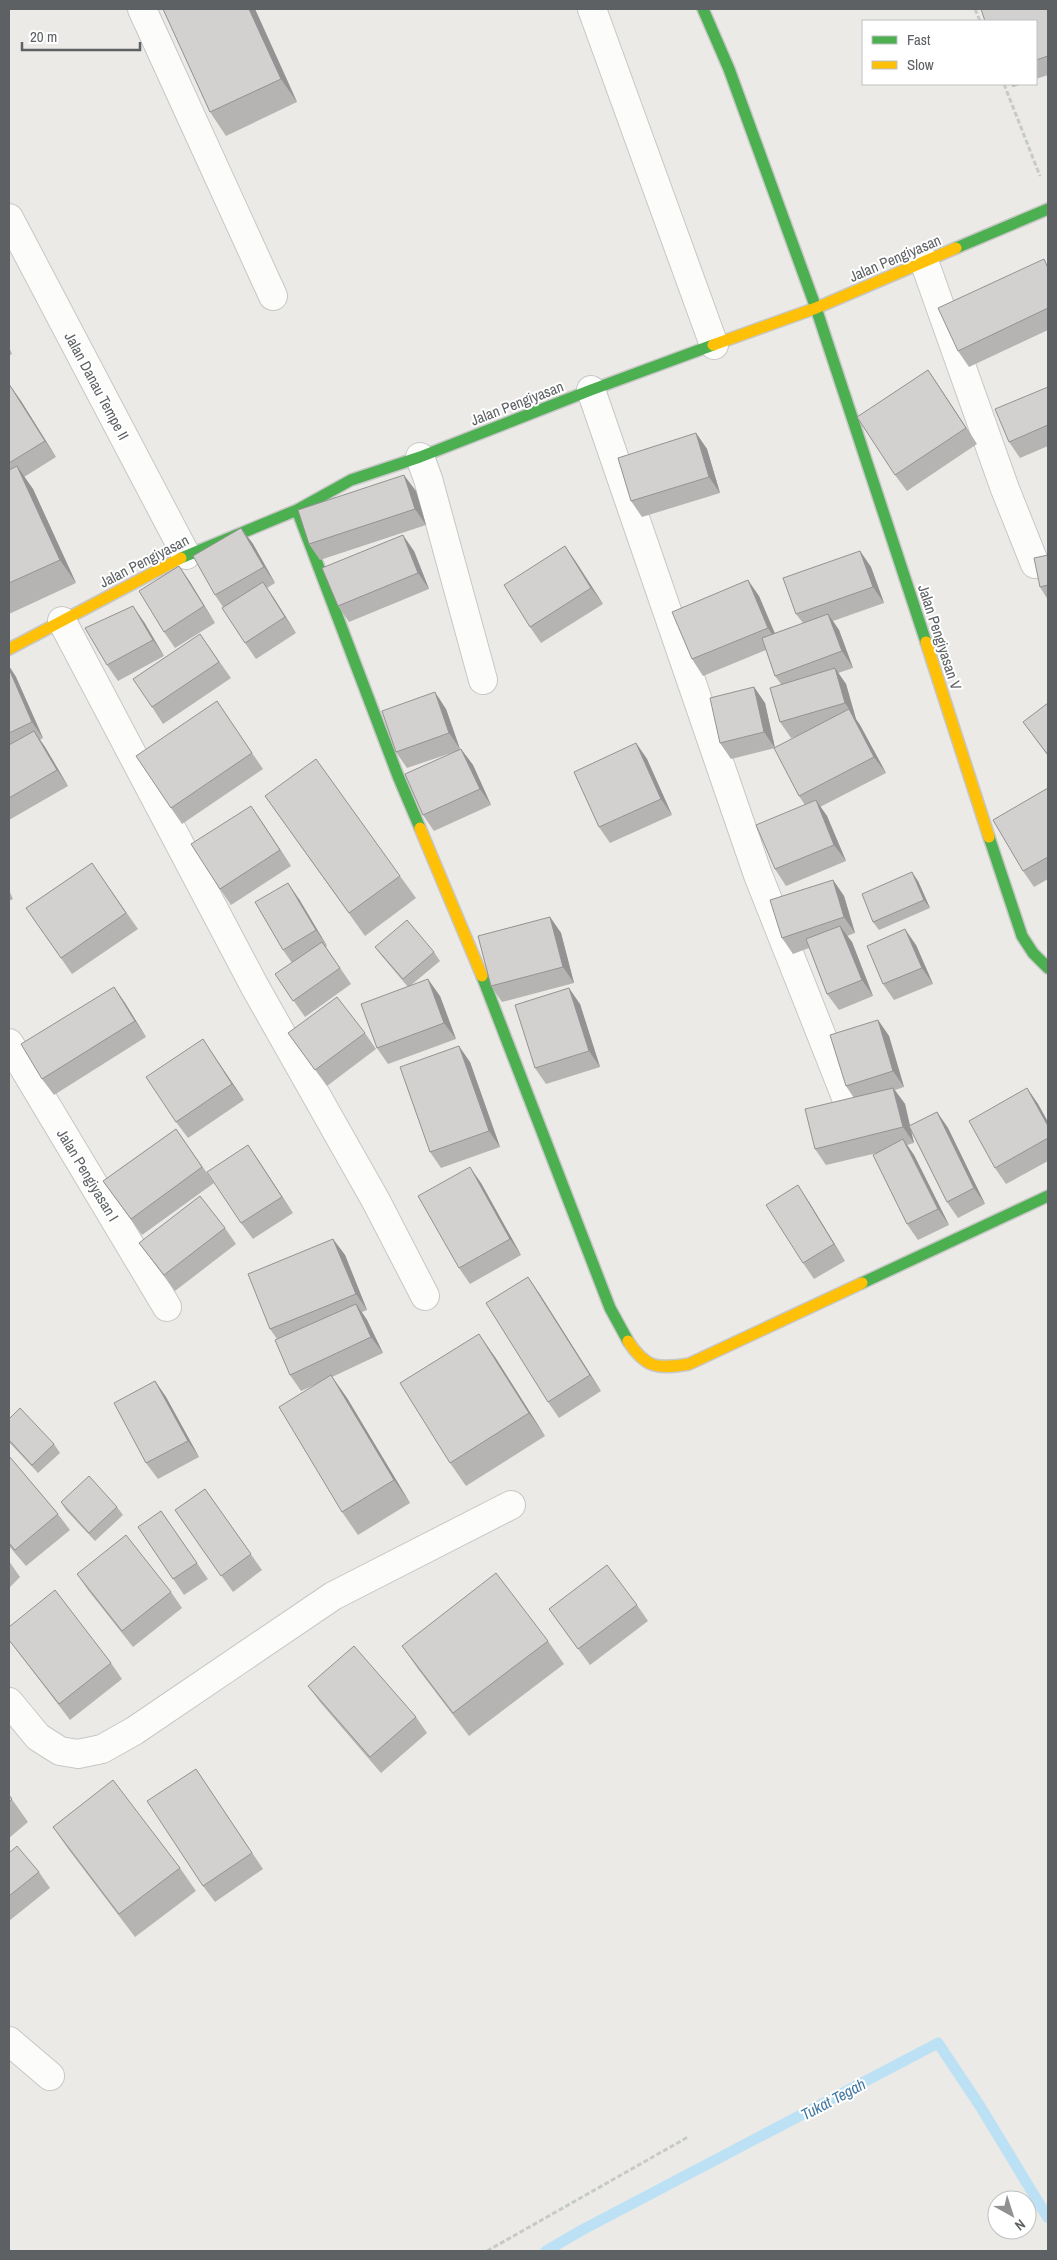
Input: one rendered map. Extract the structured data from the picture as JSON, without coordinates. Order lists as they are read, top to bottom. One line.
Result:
{"streets":{"street":["Jalan Pengiyasan","Jalan Danau Tempe II","Jalan Pengiyasan V","Jalan Pengiyasan I"]},"crossings":[["Jalan Pengiyasan","Jalan Danau Tempe II"],["Jalan Pengiyasan","Jalan Pengiyasan V"]],"water":["Tukat Tegah"],"legend":["Fast","Slow"],"scale_bar":"20 m","north":"bottom right"}
